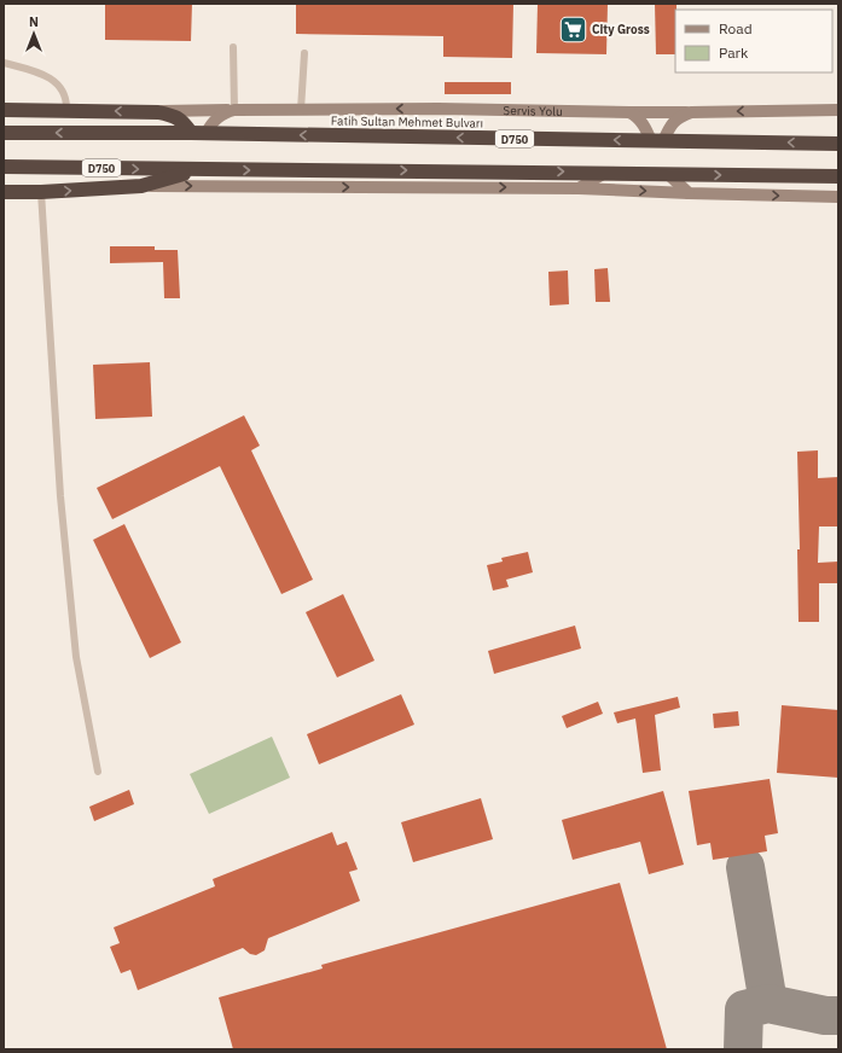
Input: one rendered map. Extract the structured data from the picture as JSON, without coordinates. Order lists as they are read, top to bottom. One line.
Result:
{"streets":{"highway":["Fatih Sultan Mehmet Bulvarı","D750"],"street":["Servis Yolu"]},"crossings":[["Servis Yolu","Fatih Sultan Mehmet Bulvarı"]],"places":{"supermarket":["City Gross"]},"legend":["Road","Park"],"north":"top"}
